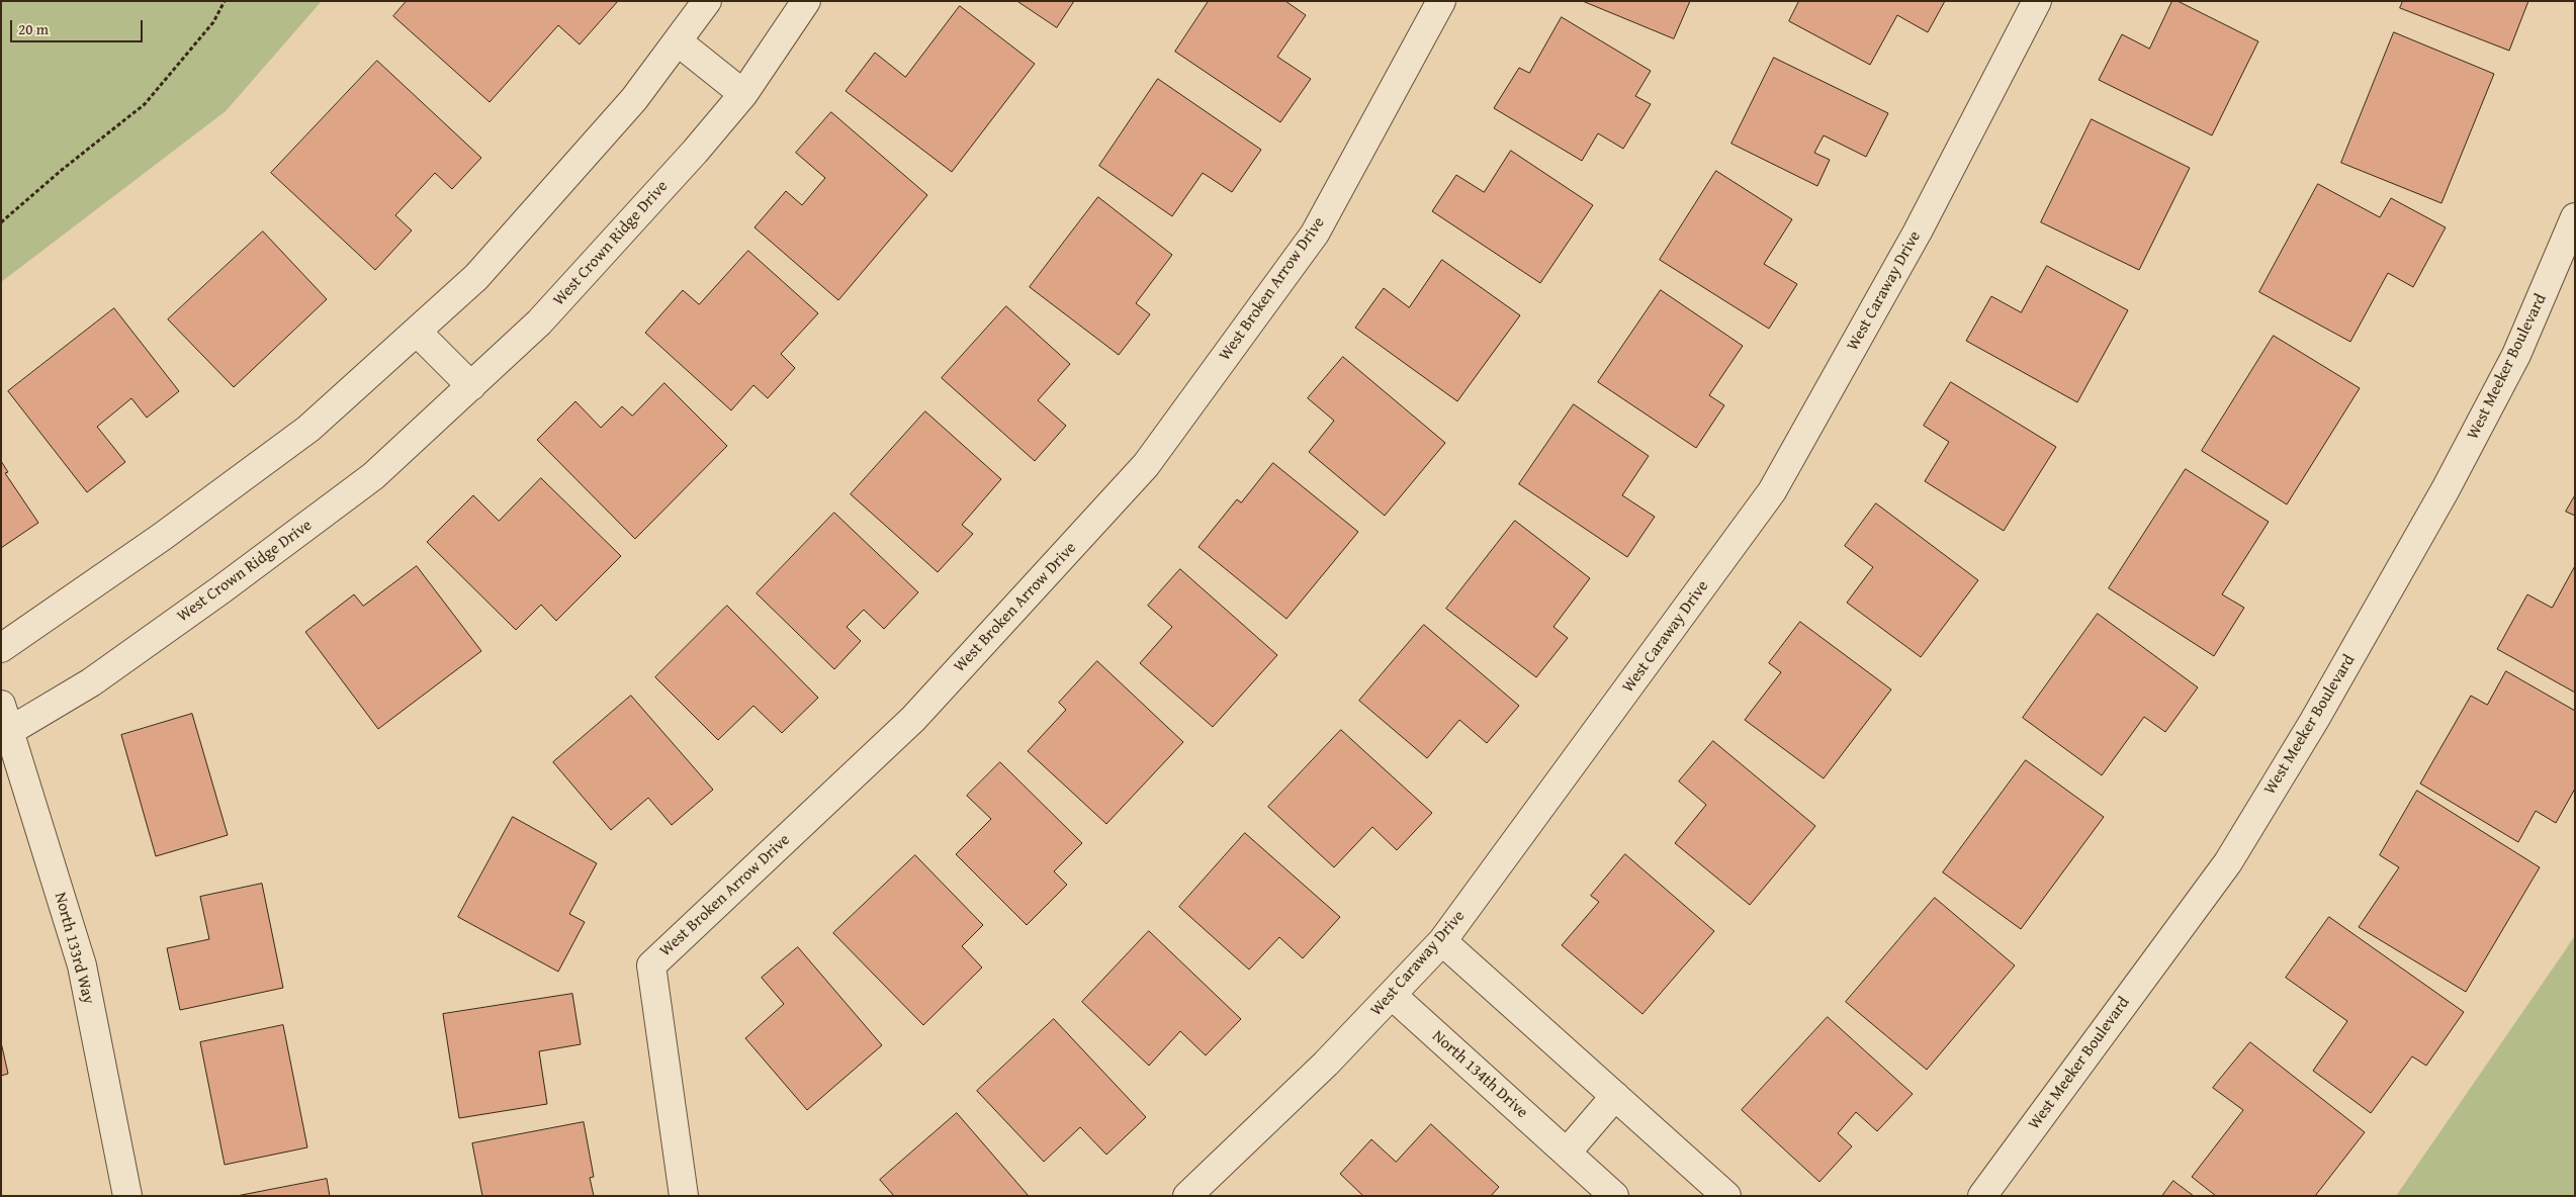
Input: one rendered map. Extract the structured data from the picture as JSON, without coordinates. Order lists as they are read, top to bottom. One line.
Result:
{"streets":{"street":["West Crown Ridge Drive","West Broken Arrow Drive","West Caraway Drive","West Meeker Boulevard","North 133rd Way","North 134th Drive"]},"crossings":[["West Crown Ridge Drive","North 133rd Way"],["West Caraway Drive","North 134th Drive"]],"scale_bar":"20 m"}
